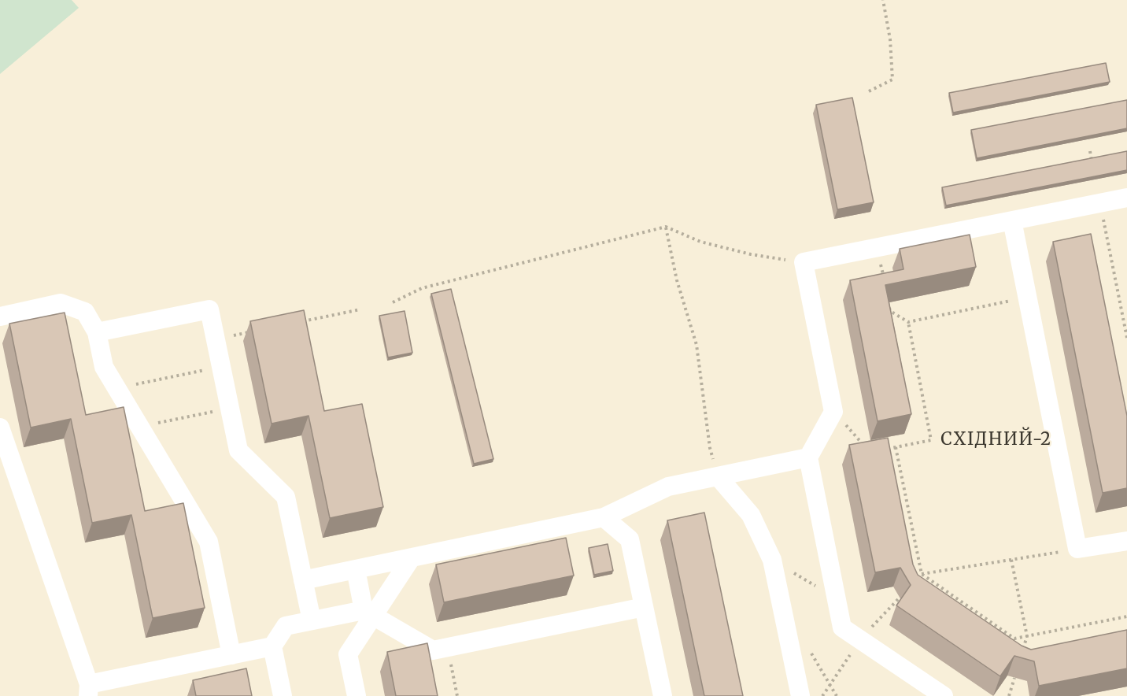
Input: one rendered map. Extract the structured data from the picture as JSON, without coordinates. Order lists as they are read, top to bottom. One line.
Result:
{"districts":["СХІДНИЙ-2"]}
